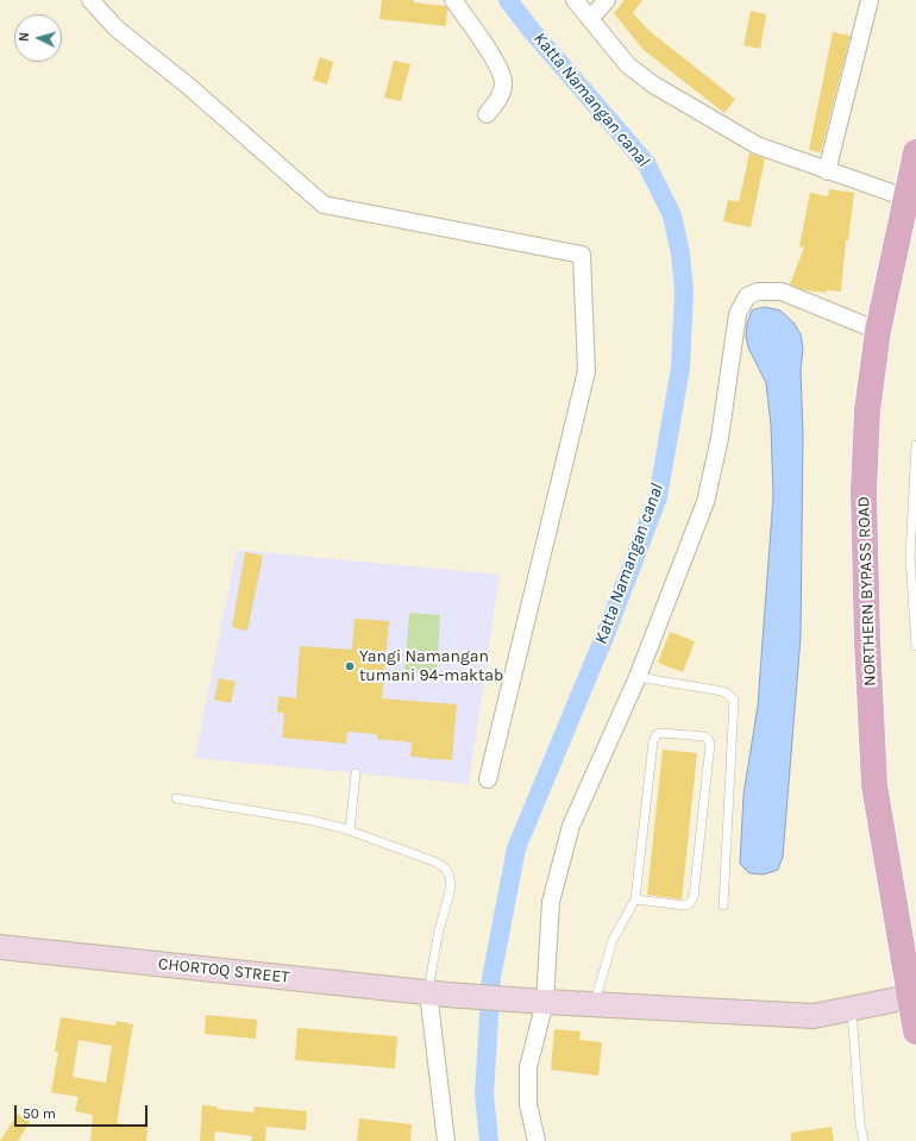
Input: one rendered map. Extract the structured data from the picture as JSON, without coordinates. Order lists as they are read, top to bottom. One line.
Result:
{"streets":{"main road":["NORTHERN BYPASS ROAD","CHORTOQ STREET"]},"crossings":[["NORTHERN BYPASS ROAD","CHORTOQ STREET"]],"water":["Katta Namangan canal"],"places":["Yangi Namangan tumani 94-maktab"],"scale_bar":"50 m","north":"left"}
